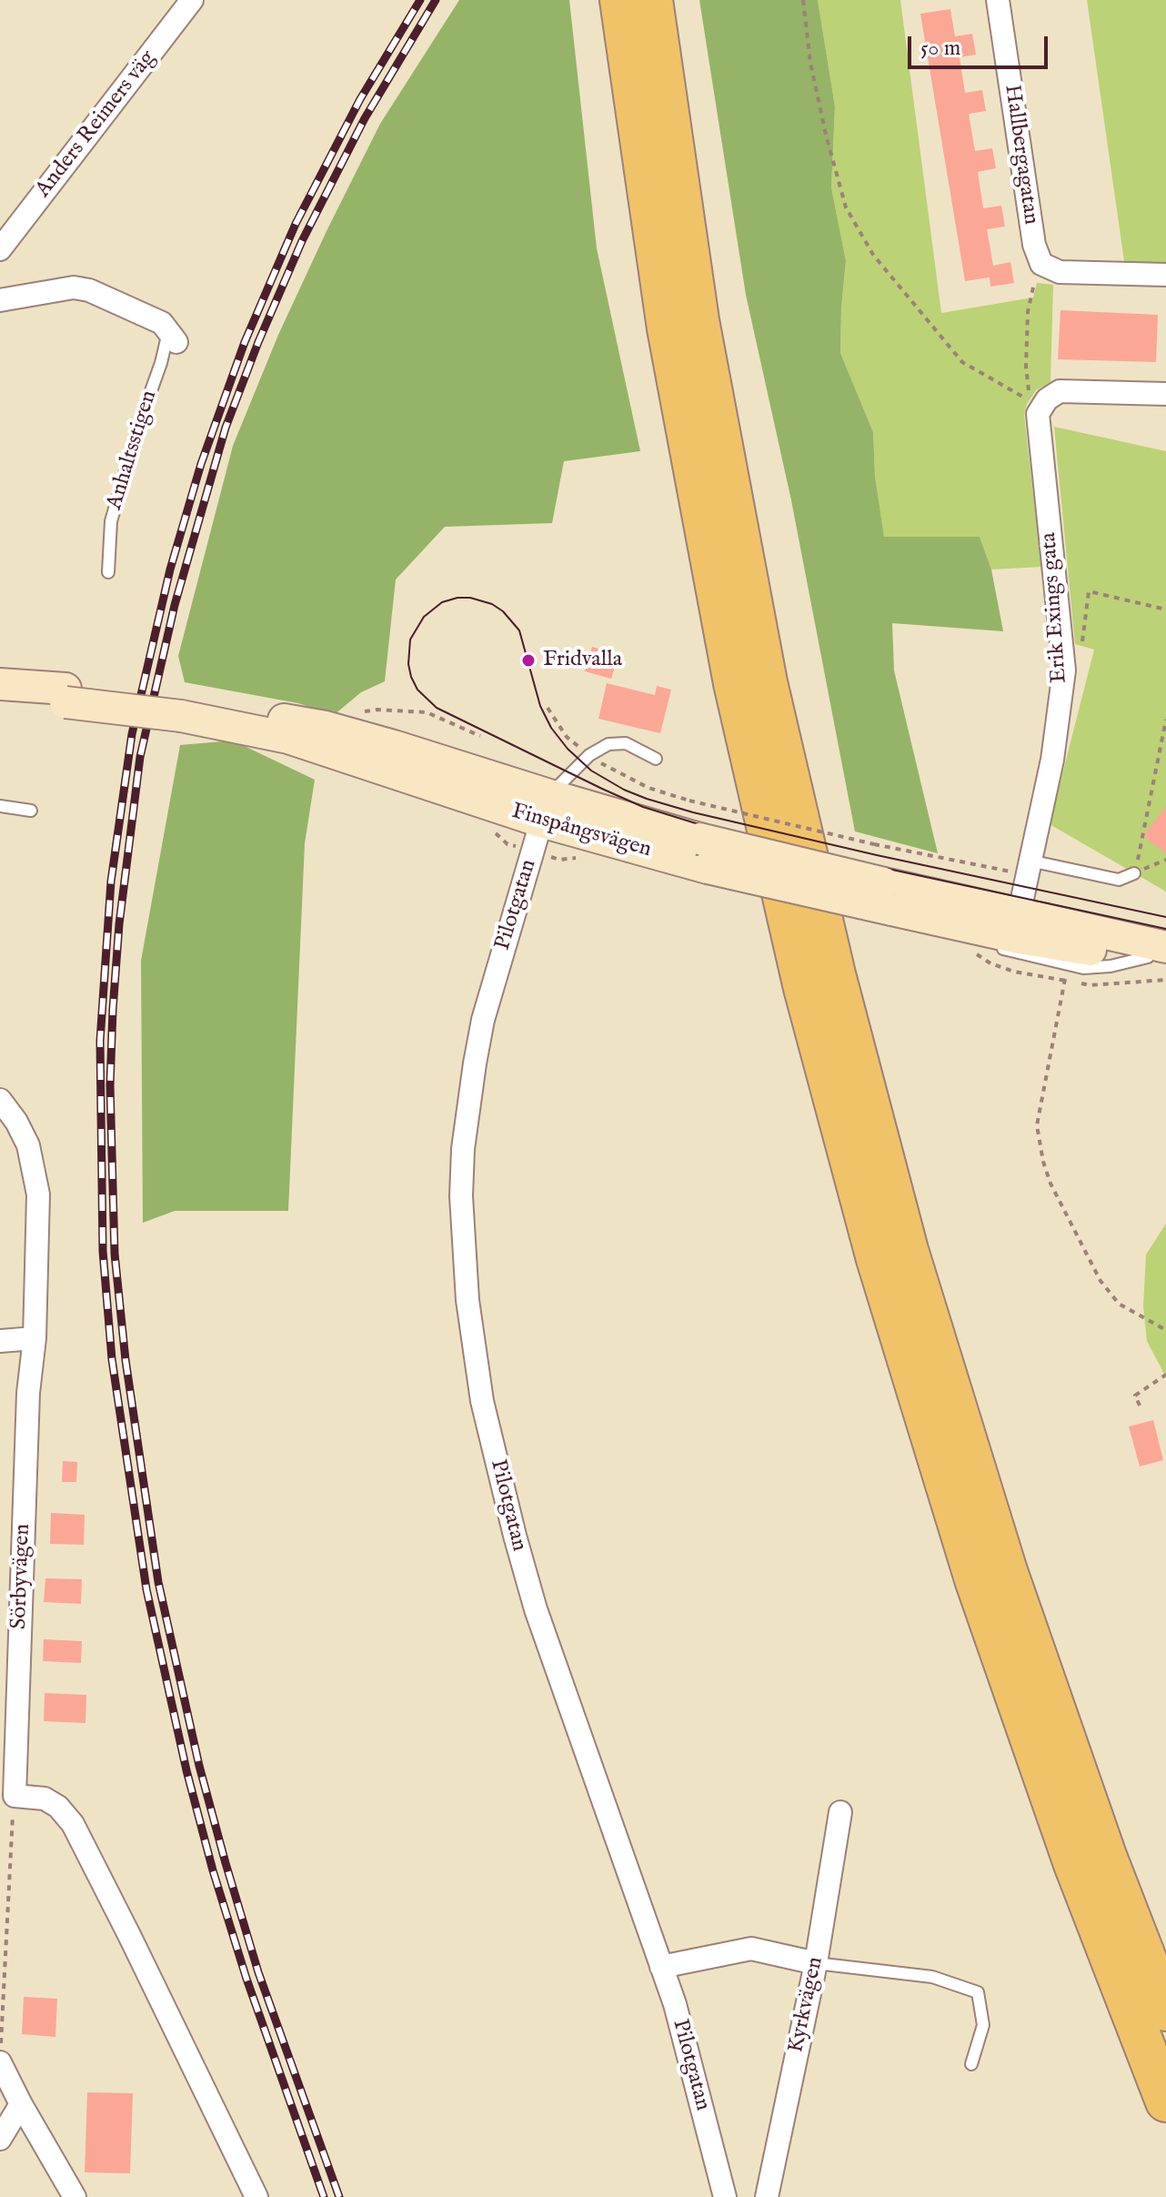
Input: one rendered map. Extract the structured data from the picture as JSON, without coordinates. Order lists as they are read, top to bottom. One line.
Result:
{"streets":{"main road":["Finspångsvägen"],"street":["Anders Reimers väg","Hallbergagatan","Anhaltsstigen","Erik Exings gata","Pilotgatan","Sörbyvägen","Kyrkvägen"]},"crossings":[["Erik Exings gata","Finspångsvägen"],["Finspångsvägen","Pilotgatan"]],"places":["Fridvalla"],"scale_bar":"50 m"}
